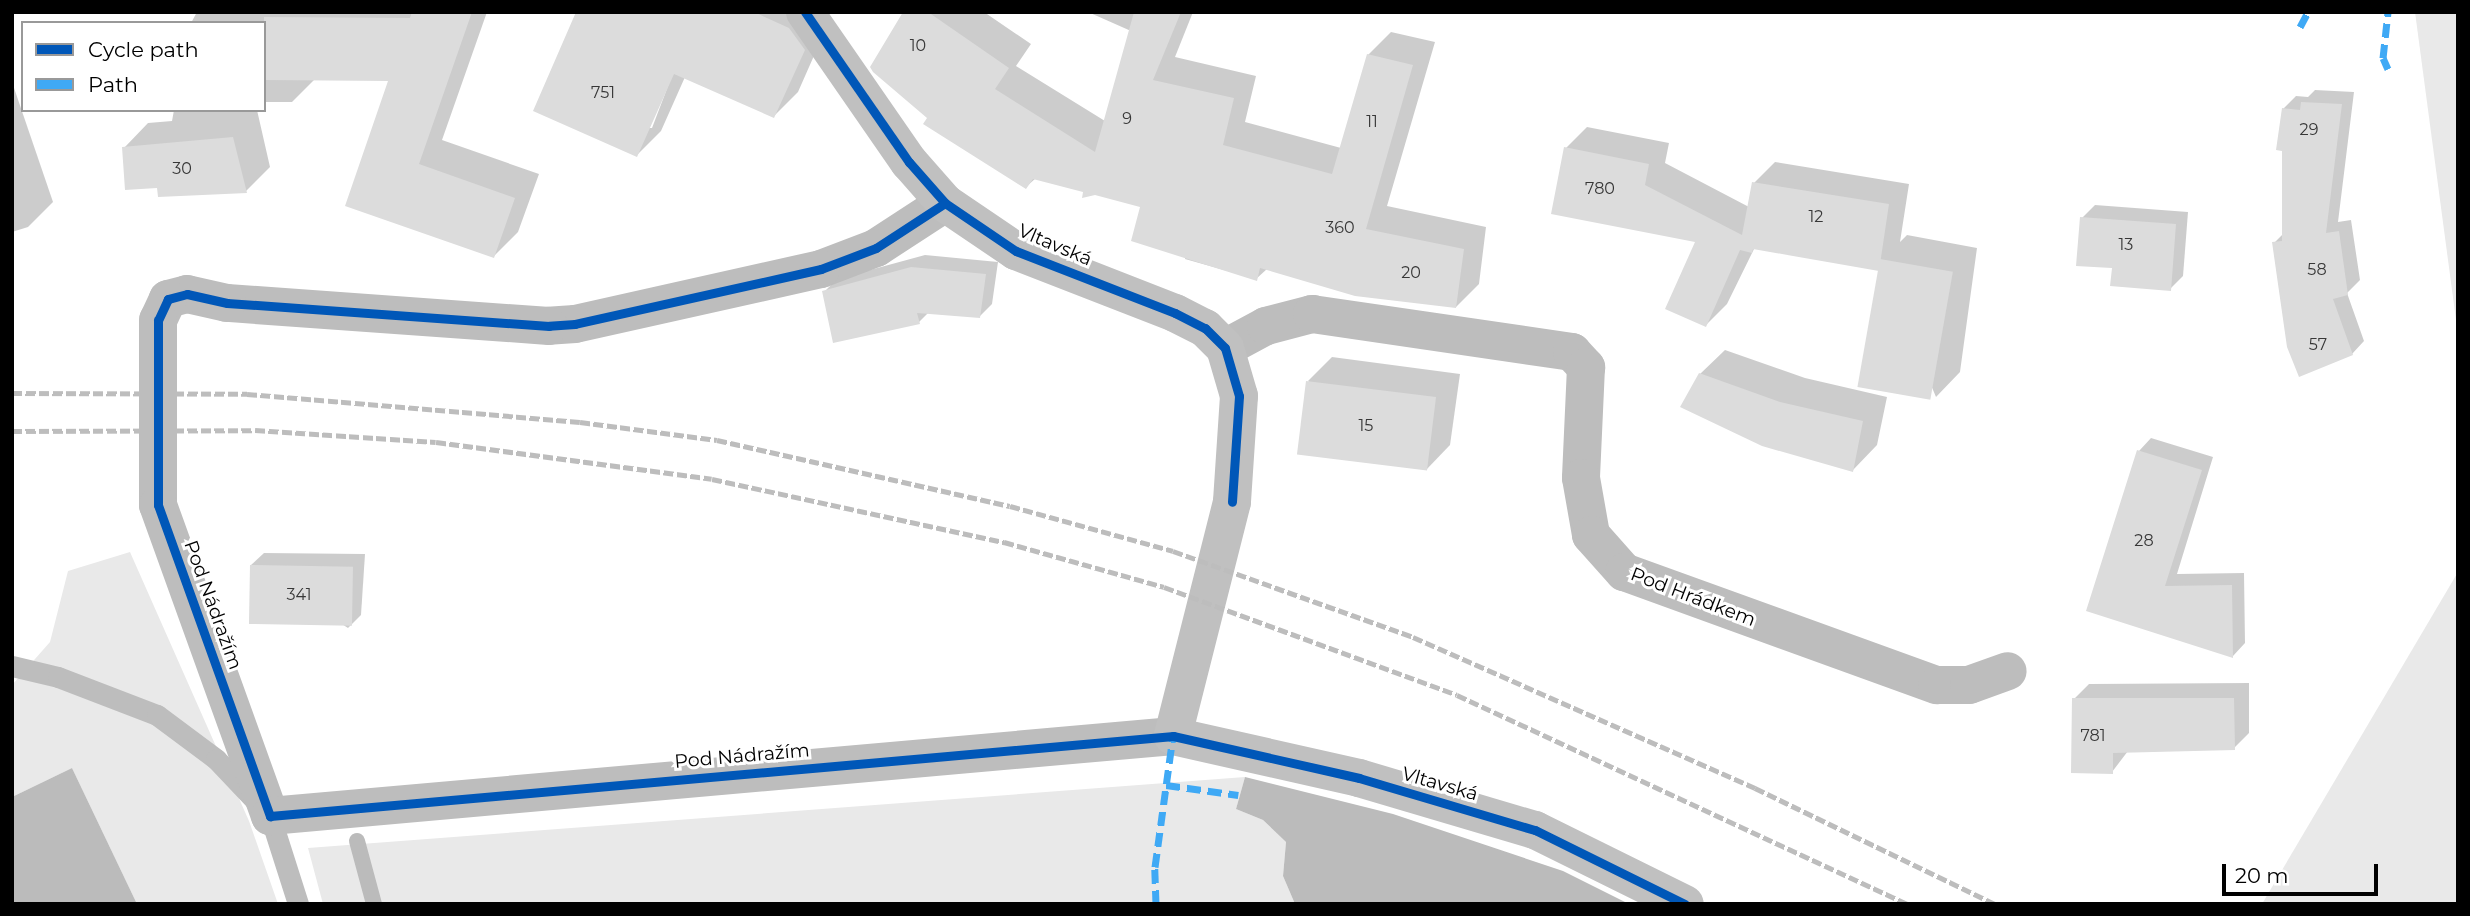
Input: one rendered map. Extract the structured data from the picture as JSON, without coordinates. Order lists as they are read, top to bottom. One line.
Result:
{"streets":{"street":["Vltavská","Pod Hrádkem","Pod Nádražím"]},"crossings":[["Vltavská","Pod Hrádkem"],["Vltavská","Pod Nádražím"]],"house_numbers":["10","751","9","11","29","30","780","12","360","13","58","20","57","15","28","341","781"],"legend":["Cycle path","Path"],"scale_bar":"20 m"}
